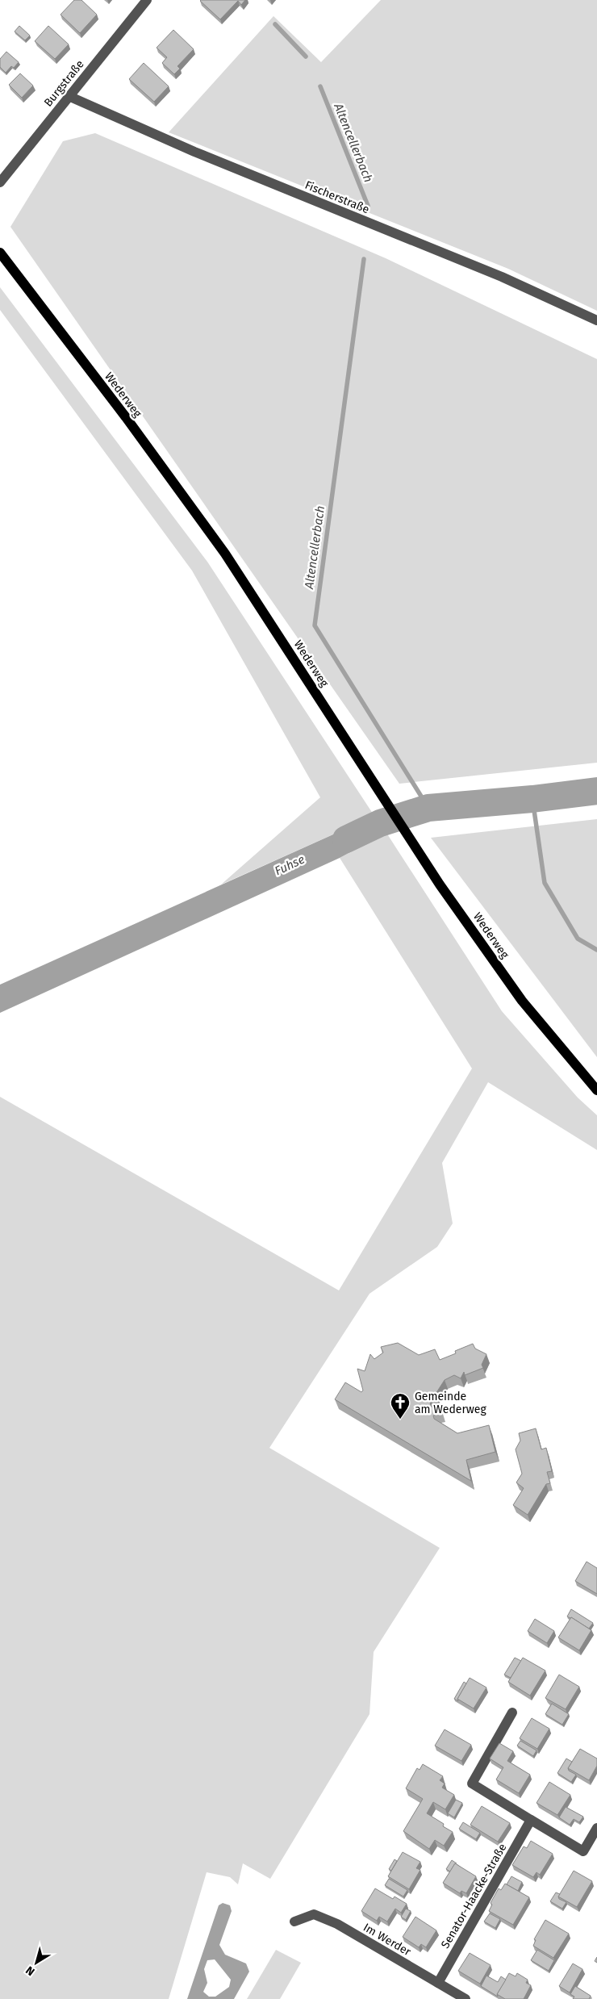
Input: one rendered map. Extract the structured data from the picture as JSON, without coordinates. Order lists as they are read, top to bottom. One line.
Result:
{"streets":{"main road":["Wederweg"],"street":["Burgstraße","Fischerstraße","Senator-Haacke-Straße","Im Werder"]},"crossings":[["Burgstraße","Fischerstraße"],["Senator-Haacke-Straße","Im Werder"]],"water":["Altencellerbach","Fuhse"],"places":{"church":["Gemeinde am Wederweg"]},"north":"bottom left"}
